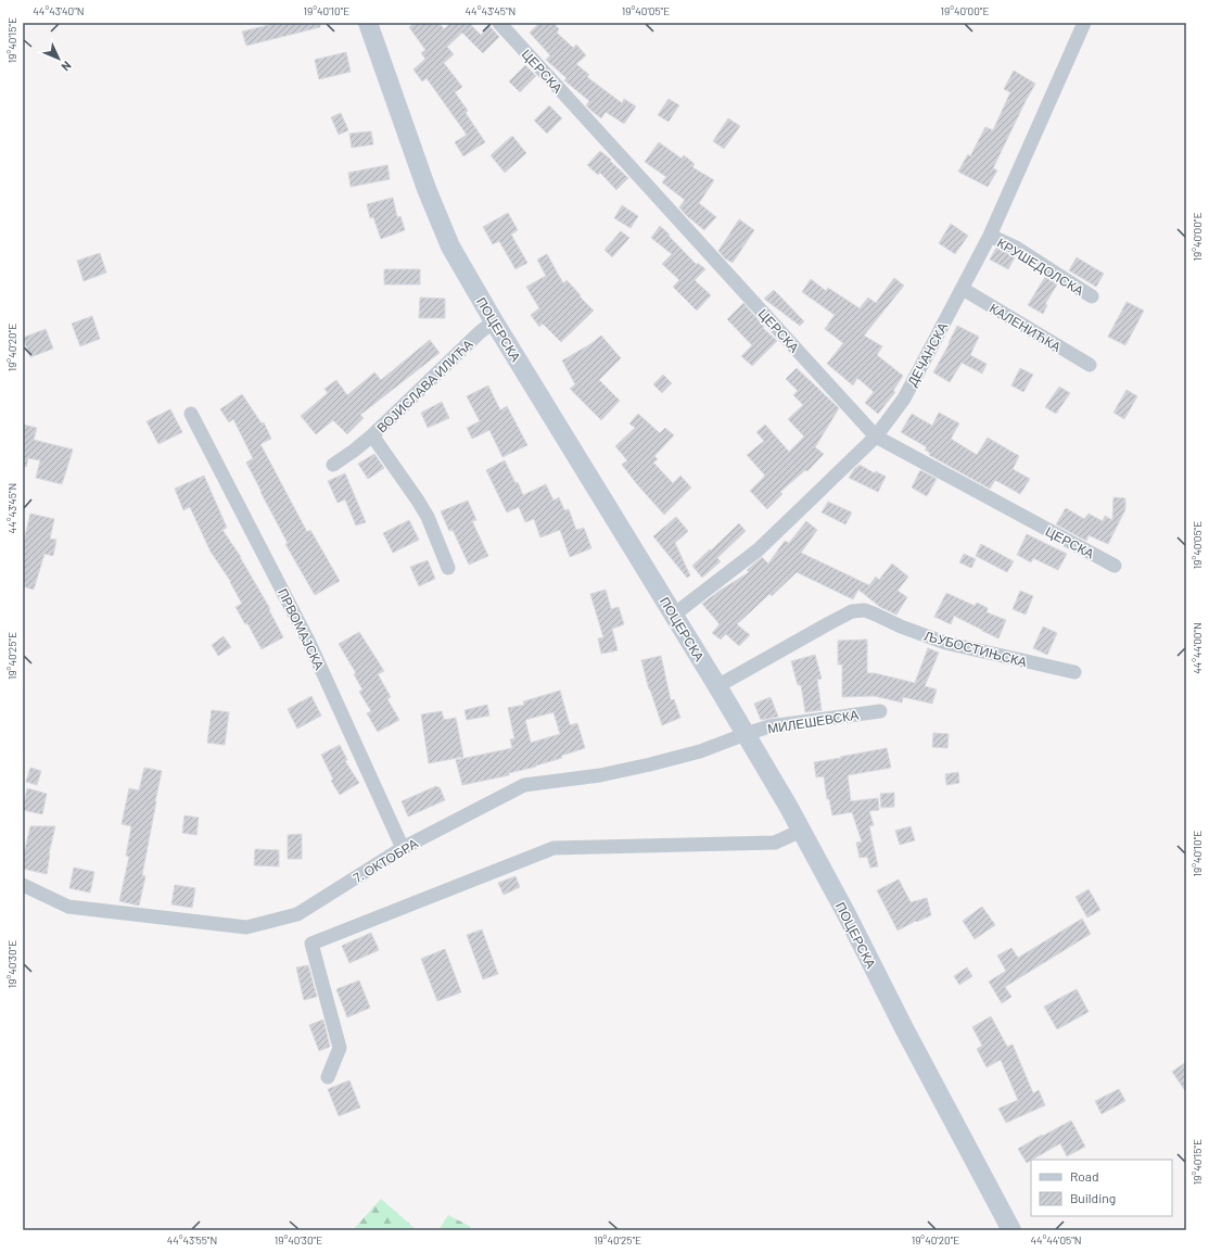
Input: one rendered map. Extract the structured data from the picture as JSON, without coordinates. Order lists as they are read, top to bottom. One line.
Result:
{"streets":{"main road":["ПОЦЕРСКА"],"street":["ЦЕРСКА","КРУШЕДОЛСКА","КАЛЕНИЋКА","ДЕЧАНСКА","ВОЈИСЛАВА ИЛИЋА","ПРВОМАЈСКА","ЉУБОСТИЊСКА","МИЛЕШЕВСКА","7. ОКТОБРА"]},"crossings":[["ЦЕРСКА","ДЕЧАНСКА"],["КРУШЕДОЛСКА","ДЕЧАНСКА"],["КАЛЕНИЋКА","ДЕЧАНСКА"],["ПОЦЕРСКА","ДЕЧАНСКА"],["ПОЦЕРСКА","ВОЈИСЛАВА ИЛИЋА"],["ПОЦЕРСКА","ЉУБОСТИЊСКА"],["ПОЦЕРСКА","МИЛЕШЕВСКА"],["ПОЦЕРСКА","7. ОКТОБРА"],["ПРВОМАЈСКА","7. ОКТОБРА"],["МИЛЕШЕВСКА","7. ОКТОБРА"]],"legend":["Road","Building"],"north":"bottom right","coordinates":["44°43'40\"N","19°40'10\"E","44°43'45\"N","19°40'05\"E","19°40'00\"E","19°40'15\"E","19°40'20\"E","44°44'00\"N","19°40'25\"E","19°40'30\"E","44°43'55\"N","44°44'05\"N"]}
